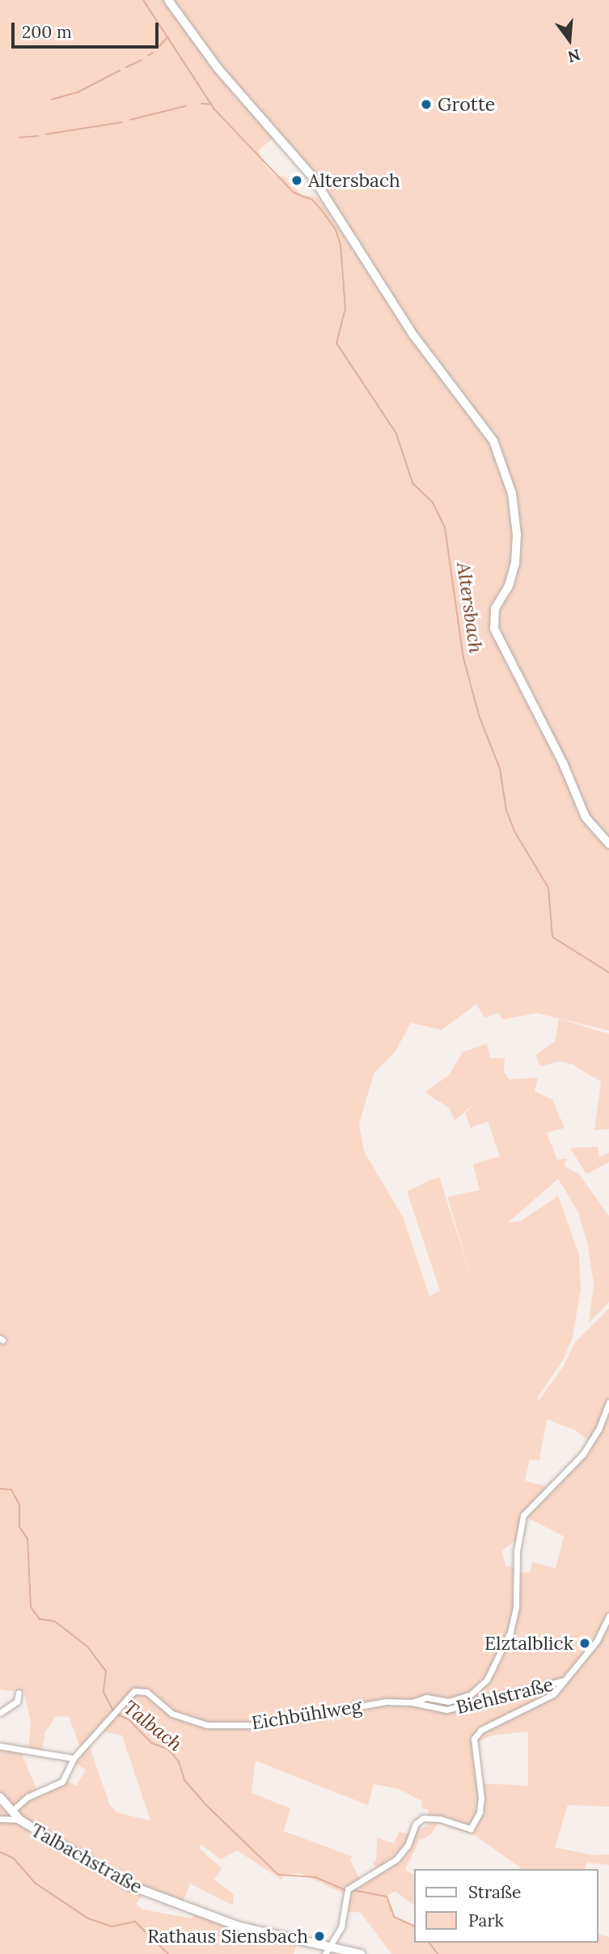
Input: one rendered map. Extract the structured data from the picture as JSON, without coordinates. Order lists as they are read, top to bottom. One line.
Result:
{"streets":{"street":["Biehlstraße","Eichbühlweg","Talbachstraße"]},"crossings":[["Biehlstraße","Eichbühlweg"],["Biehlstraße","Talbachstraße"],["Eichbühlweg","Talbachstraße"]],"water":["Altersbach","Talbach"],"places":["Grotte","Altersbach","Elztalblick","Rathaus Siensbach"],"legend":["Straße","Park"],"scale_bar":"200 m","north":"bottom"}
